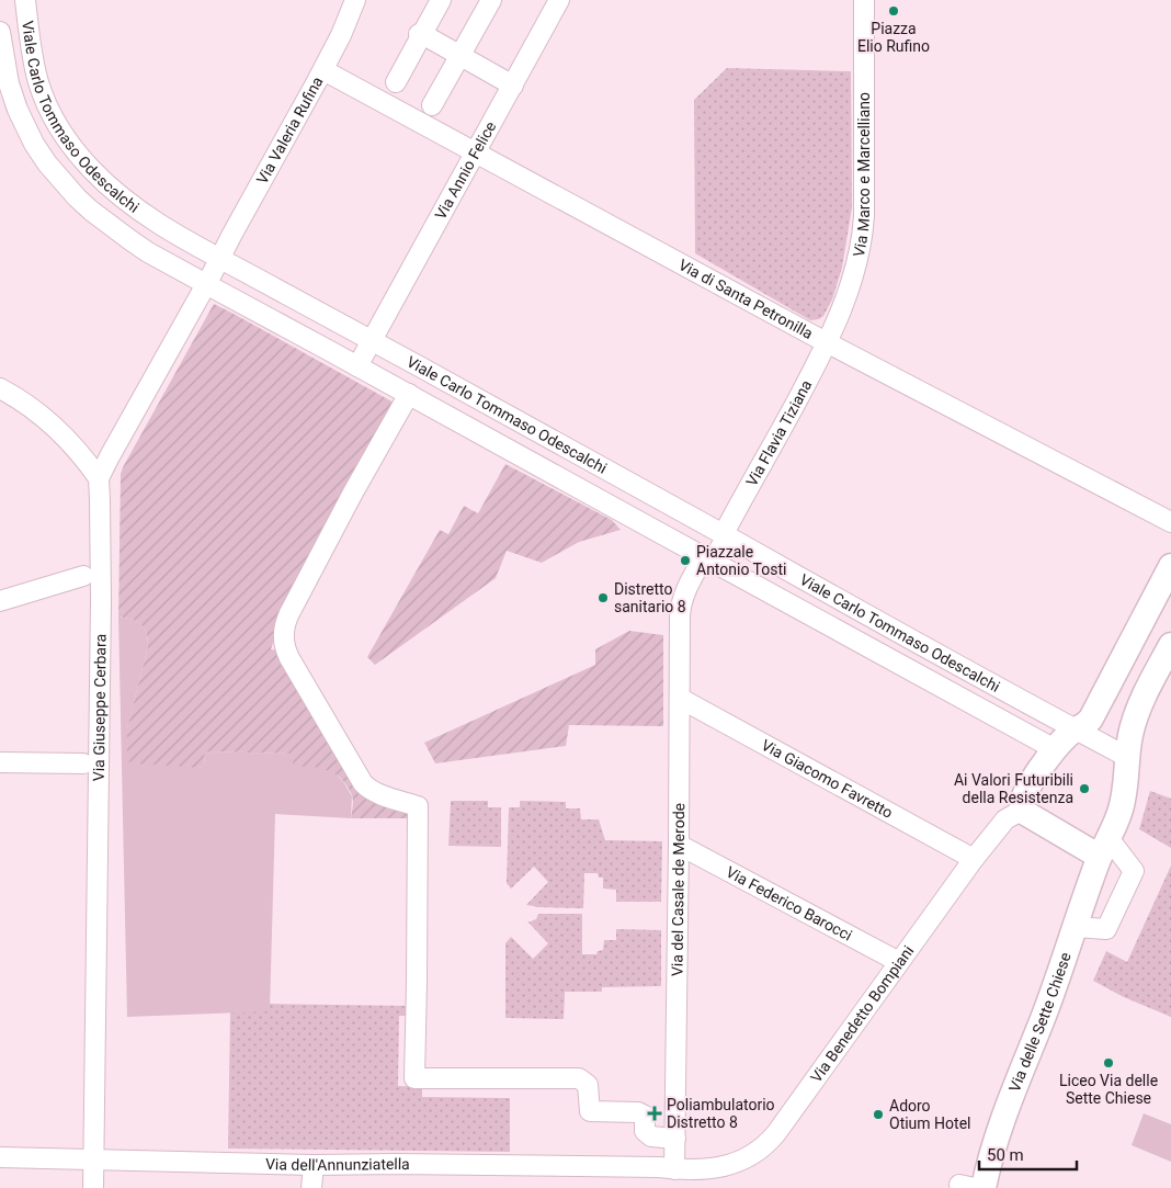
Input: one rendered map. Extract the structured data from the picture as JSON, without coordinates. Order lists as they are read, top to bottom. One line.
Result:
{"streets":{"main road":["Via delle Sette Chiese"],"street":["Viale Carlo Tommaso Odescalchi","Via Valeria Rufina","Via Annio Felice","Via Marco e Marcelliano","Via di Santa Petronilla","Via Flavia Tiziana","Via Giuseppe Cerbara","Via Giacomo Favretto","Via del Casale de Merode","Via Federico Barocci","Via Benedetto Bompiani","Via dell'Annunziatella"]},"crossings":[["Viale Carlo Tommaso Odescalchi","Via Valeria Rufina"],["Viale Carlo Tommaso Odescalchi","Via Annio Felice"],["Viale Carlo Tommaso Odescalchi","Via Flavia Tiziana"],["Viale Carlo Tommaso Odescalchi","Via Giuseppe Cerbara"],["Viale Carlo Tommaso Odescalchi","Via del Casale de Merode"],["Viale Carlo Tommaso Odescalchi","Via delle Sette Chiese"],["Via Valeria Rufina","Via di Santa Petronilla"],["Via Annio Felice","Via di Santa Petronilla"],["Via Marco e Marcelliano","Via di Santa Petronilla"],["Via Marco e Marcelliano","Via Flavia Tiziana"],["Via di Santa Petronilla","Via Flavia Tiziana"],["Via Giuseppe Cerbara","Via dell'Annunziatella"],["Via Giacomo Favretto","Via del Casale de Merode"],["Via Giacomo Favretto","Via Benedetto Bompiani"],["Via del Casale de Merode","Via Federico Barocci"],["Via del Casale de Merode","Via Benedetto Bompiani"],["Via del Casale de Merode","Via dell'Annunziatella"],["Via Federico Barocci","Via Benedetto Bompiani"],["Via Benedetto Bompiani","Via dell'Annunziatella"]],"places":{"other":["Piazza Elio Rufino","Piazzale Antonio Tosti","Distretto sanitario 8","Ai Valori Futuribili della Resistenza","Liceo Via delle Sette Chiese","Adoro Otium Hotel"],"health":["Poliambulatorio Distretto 8"]},"scale_bar":"50 m"}
